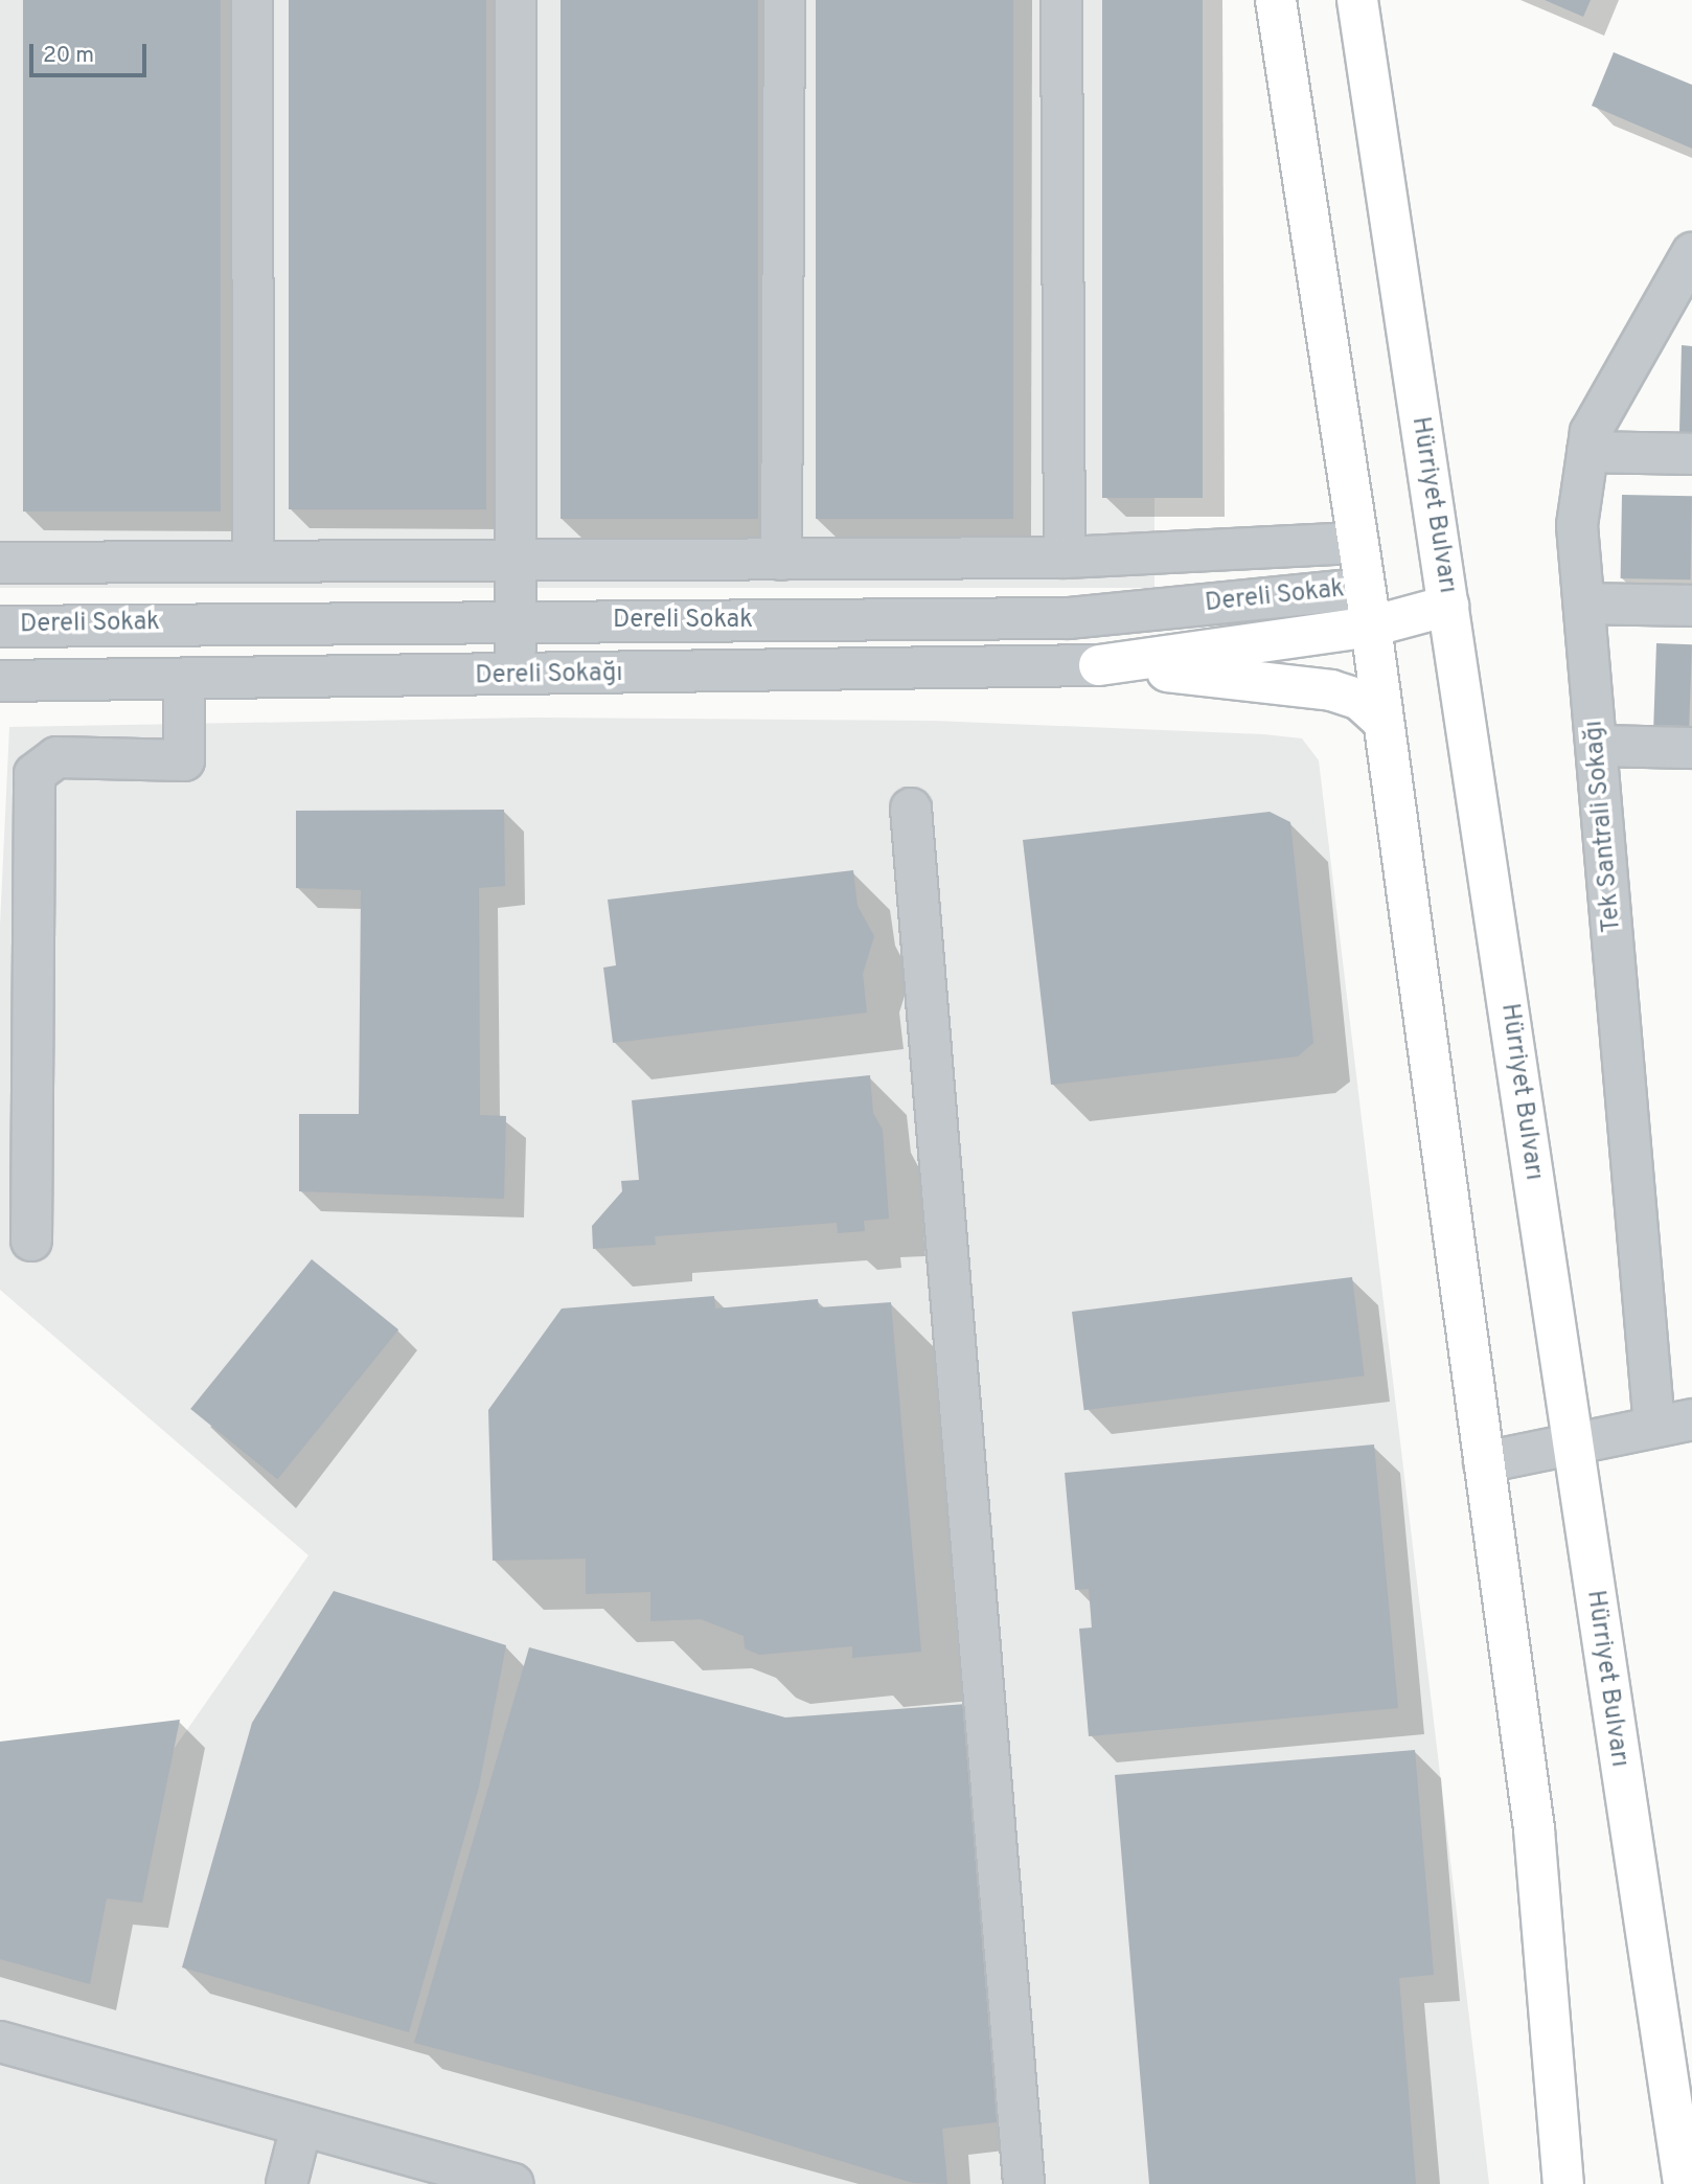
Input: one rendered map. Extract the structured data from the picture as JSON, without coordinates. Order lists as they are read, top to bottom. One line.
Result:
{"streets":{"main road":["Hürriyet Bulvarı"],"street":["Dereli Sokak","Dereli Sokağı","Tek Santrali Sokağı"]},"scale_bar":"20 m"}
